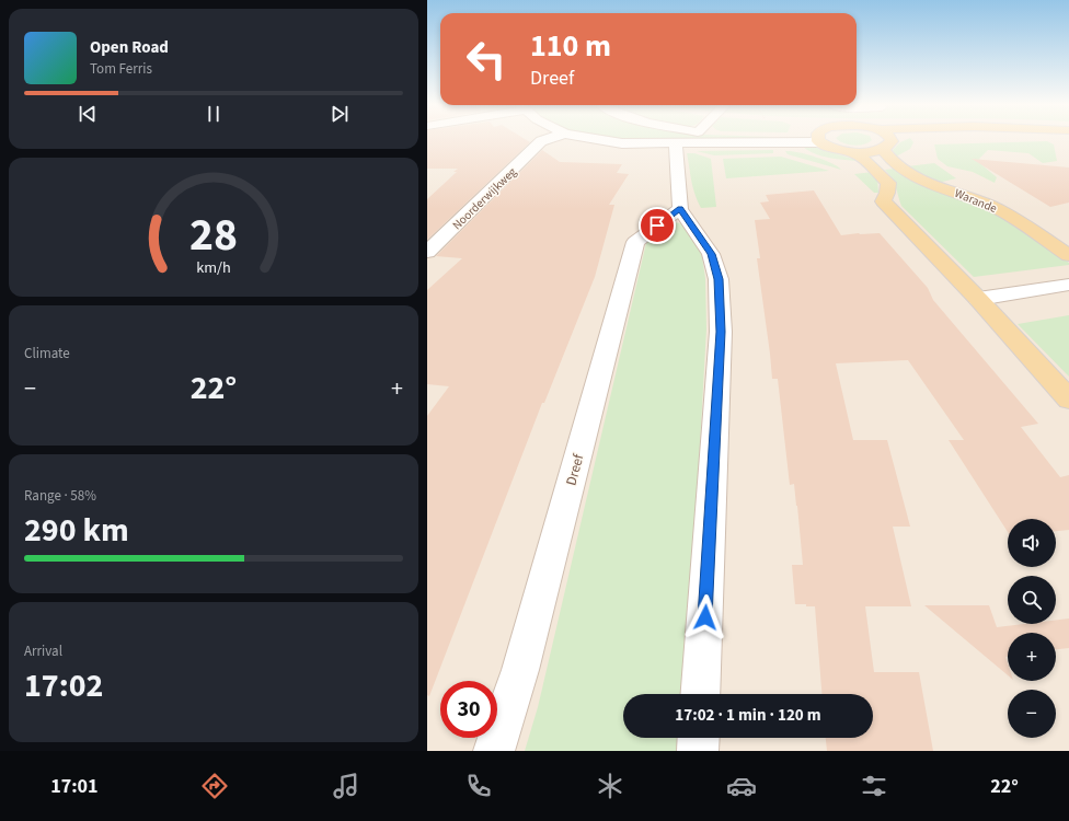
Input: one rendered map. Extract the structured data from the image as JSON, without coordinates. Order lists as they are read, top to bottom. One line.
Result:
{"streets":{"main road":["Warande"],"street":["Noorderwijkweg","Dreef"]},"page":{"turn":["110 m","Dreef"],"song":["Open Road","Tom Ferris"],"tile":["Climate",["Range · 58%","290 km"],["Arrival","17:02"]],"heat":["−","22°","+"],"map_buttons":["+","−"],"limit":"30","trip":"17:02 · 1 min · 120 m","tabs":["17:01","22°"],"gauge":["28","km/h"]}}
